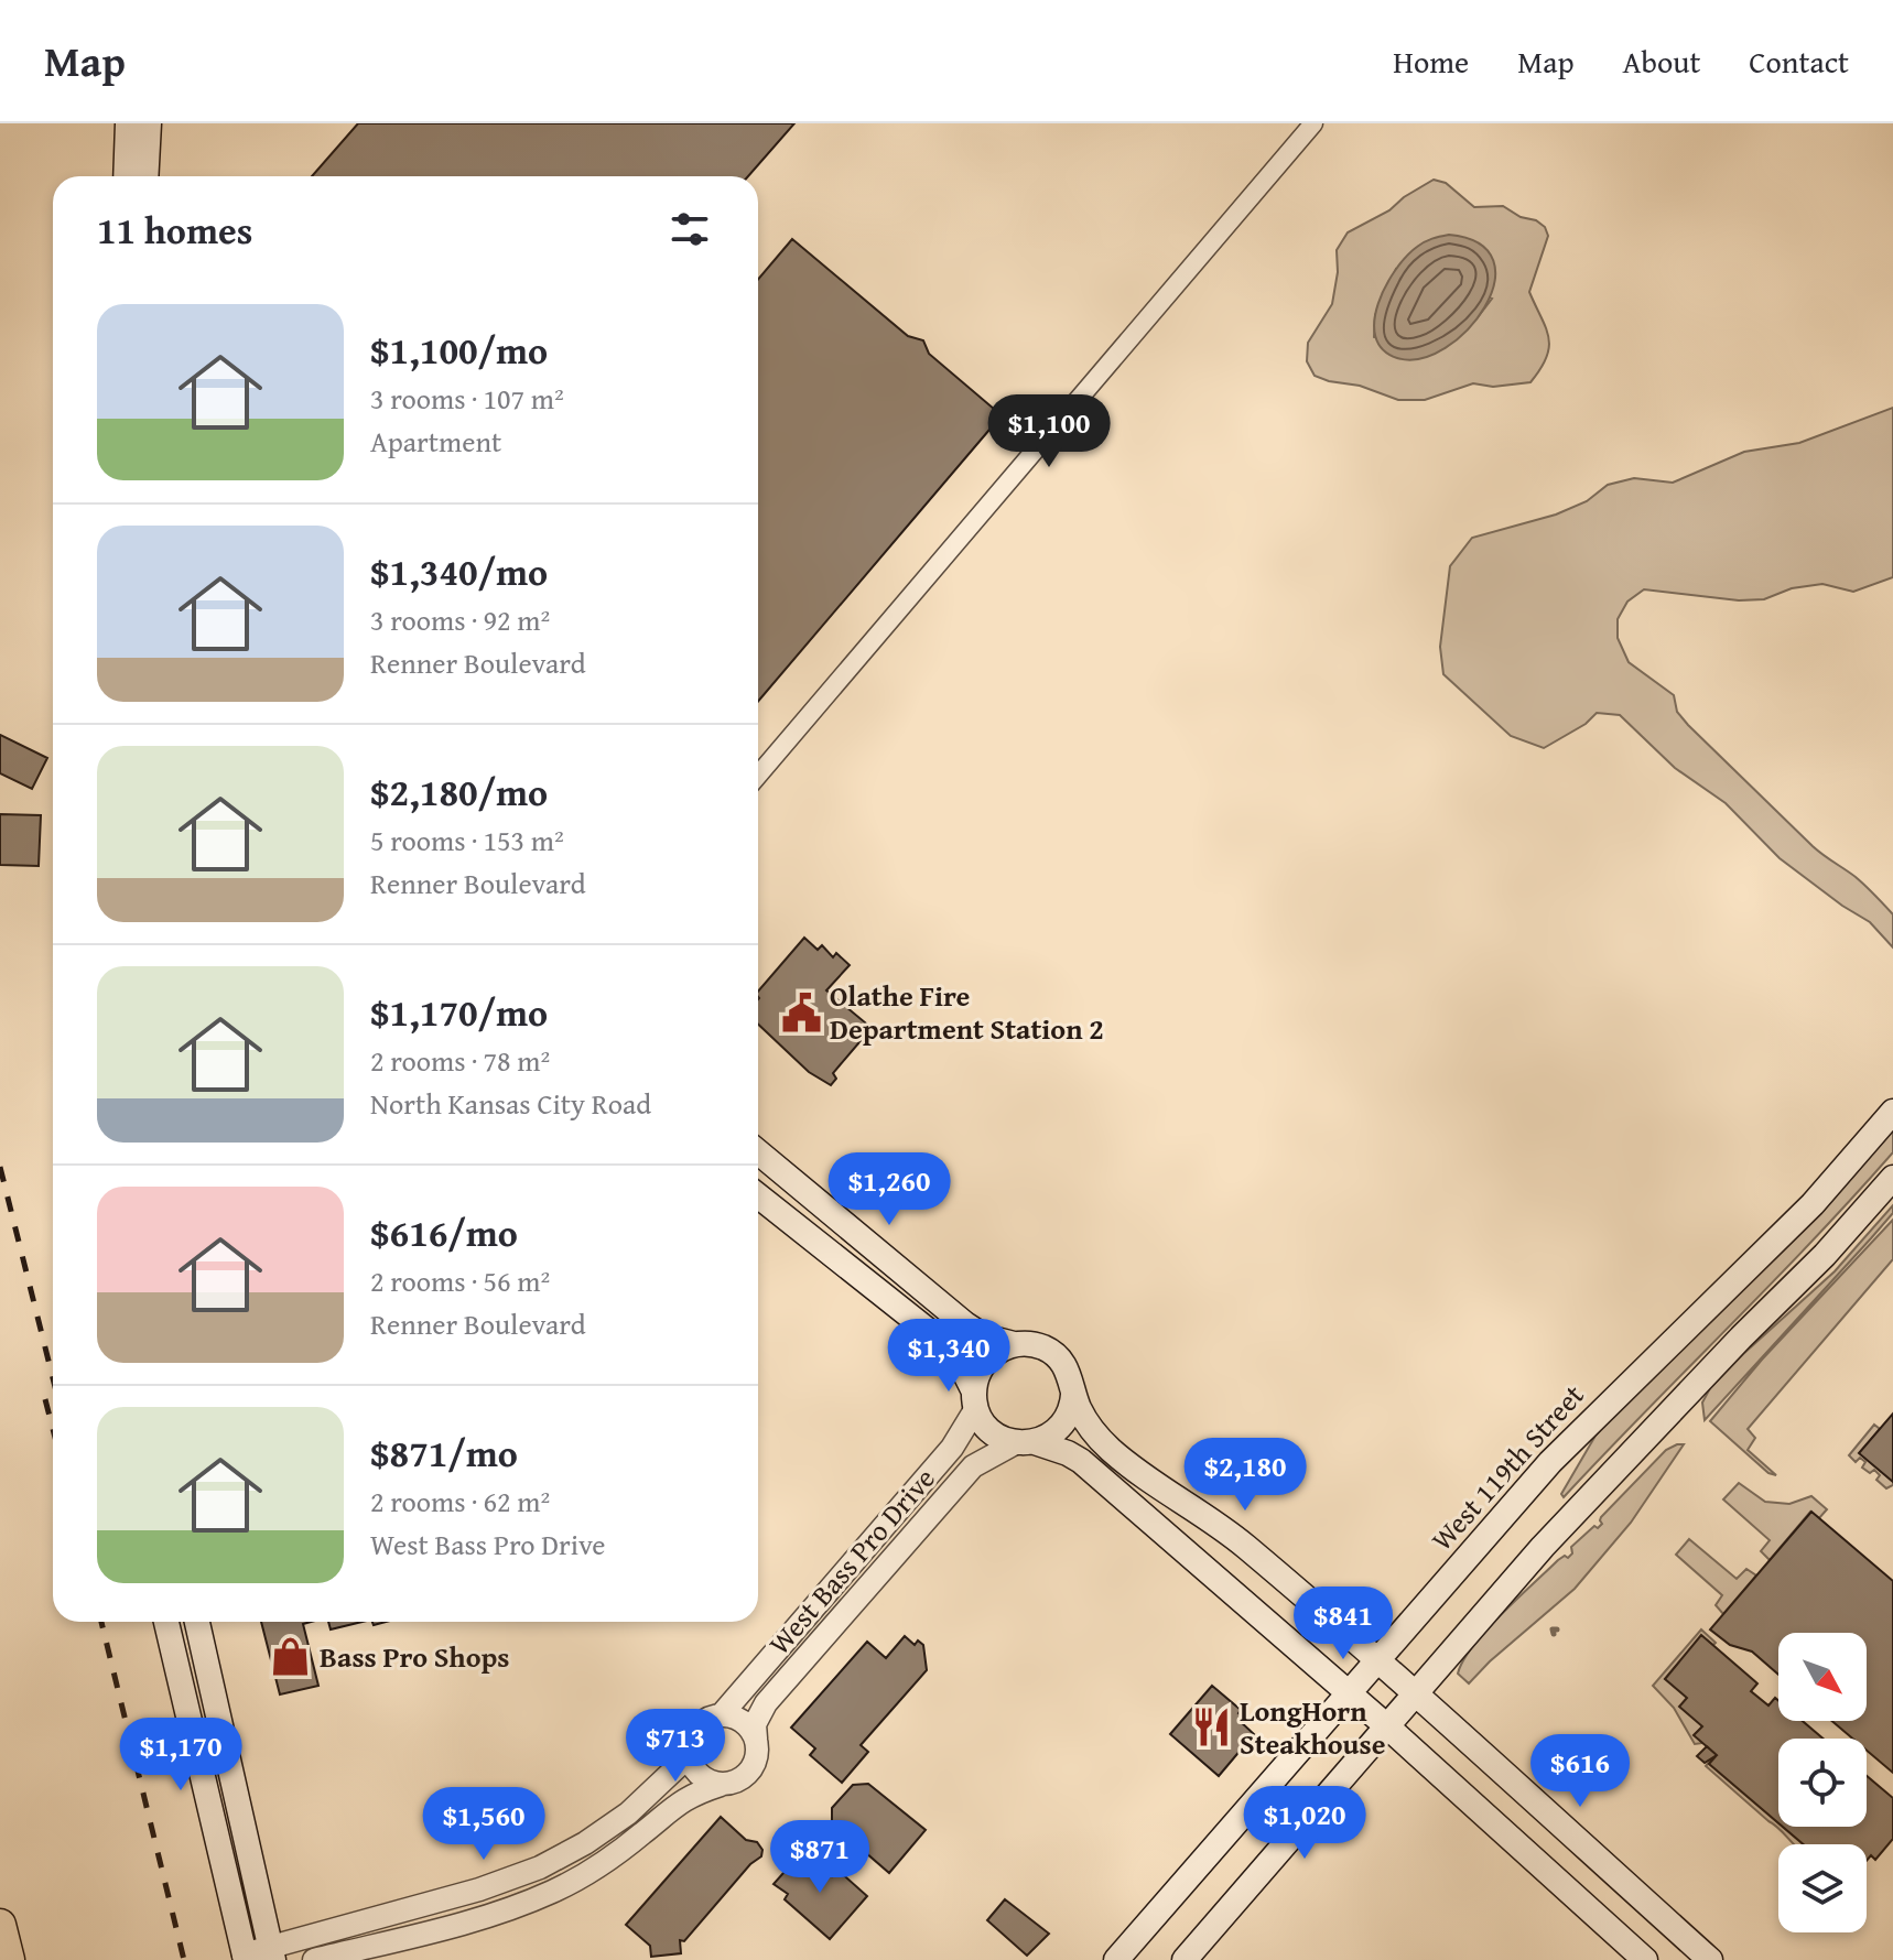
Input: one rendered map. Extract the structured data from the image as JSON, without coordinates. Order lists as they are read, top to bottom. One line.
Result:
{"streets":{"main road":["West 119th Street"],"street":["West Bass Pro Drive"]},"places":{"public building":["Olathe Fire Department Station 2"],"shop":["Bass Pro Shops"],"restaurant":["LongHorn Steakhouse"]},"north":"bottom right","page":{"header":"Map","nav":["Home","Map","About","Contact"],"heading":"11 homes","list":[{"name":"$1,100/mo","note":"3 rooms · 107 m² · Apartment"},{"name":"$1,340/mo","note":"3 rooms · 92 m² · Renner Boulevard"},{"name":"$2,180/mo","note":"5 rooms · 153 m² · Renner Boulevard"},{"name":"$1,170/mo","note":"2 rooms · 78 m² · North Kansas City Road"},{"name":"$616/mo","note":"2 rooms · 56 m² · Renner Boulevard"},{"name":"$871/mo","note":"2 rooms · 62 m² · West Bass Pro Drive"}],"price":["$1,100","$1,260","$1,340","$2,180","$841","$713","$1,170","$616","$1,020","$1,560","$871"]}}
